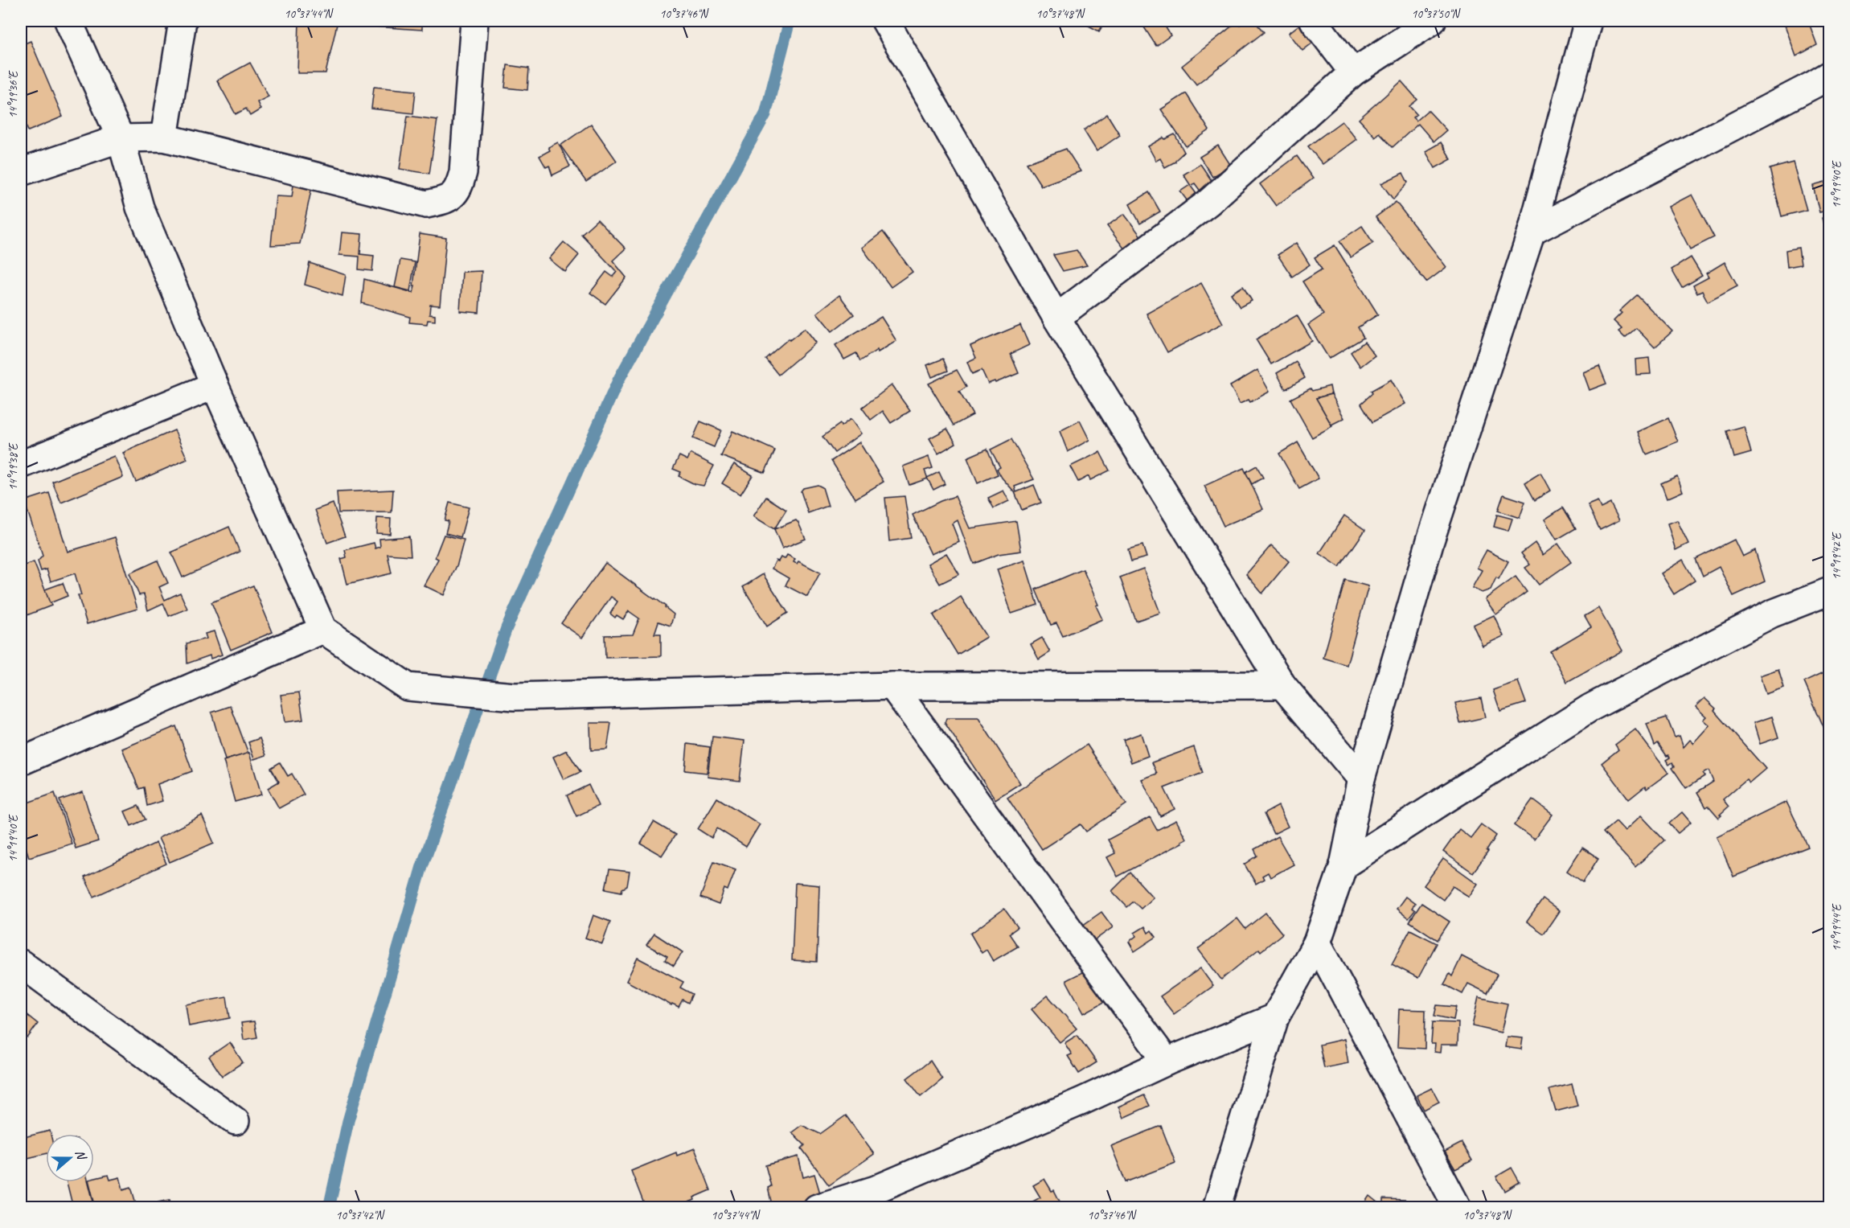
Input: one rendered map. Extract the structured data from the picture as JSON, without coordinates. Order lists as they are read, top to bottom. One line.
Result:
{"north":"right","coordinates":["10°37'44\"N","10°37'46\"N","10°37'48\"N","10°37'50\"N","14°19'36\"E","14°19'40\"E","14°19'38\"E","14°19'42\"E","14°19'44\"E","10°37'42\"N"]}
